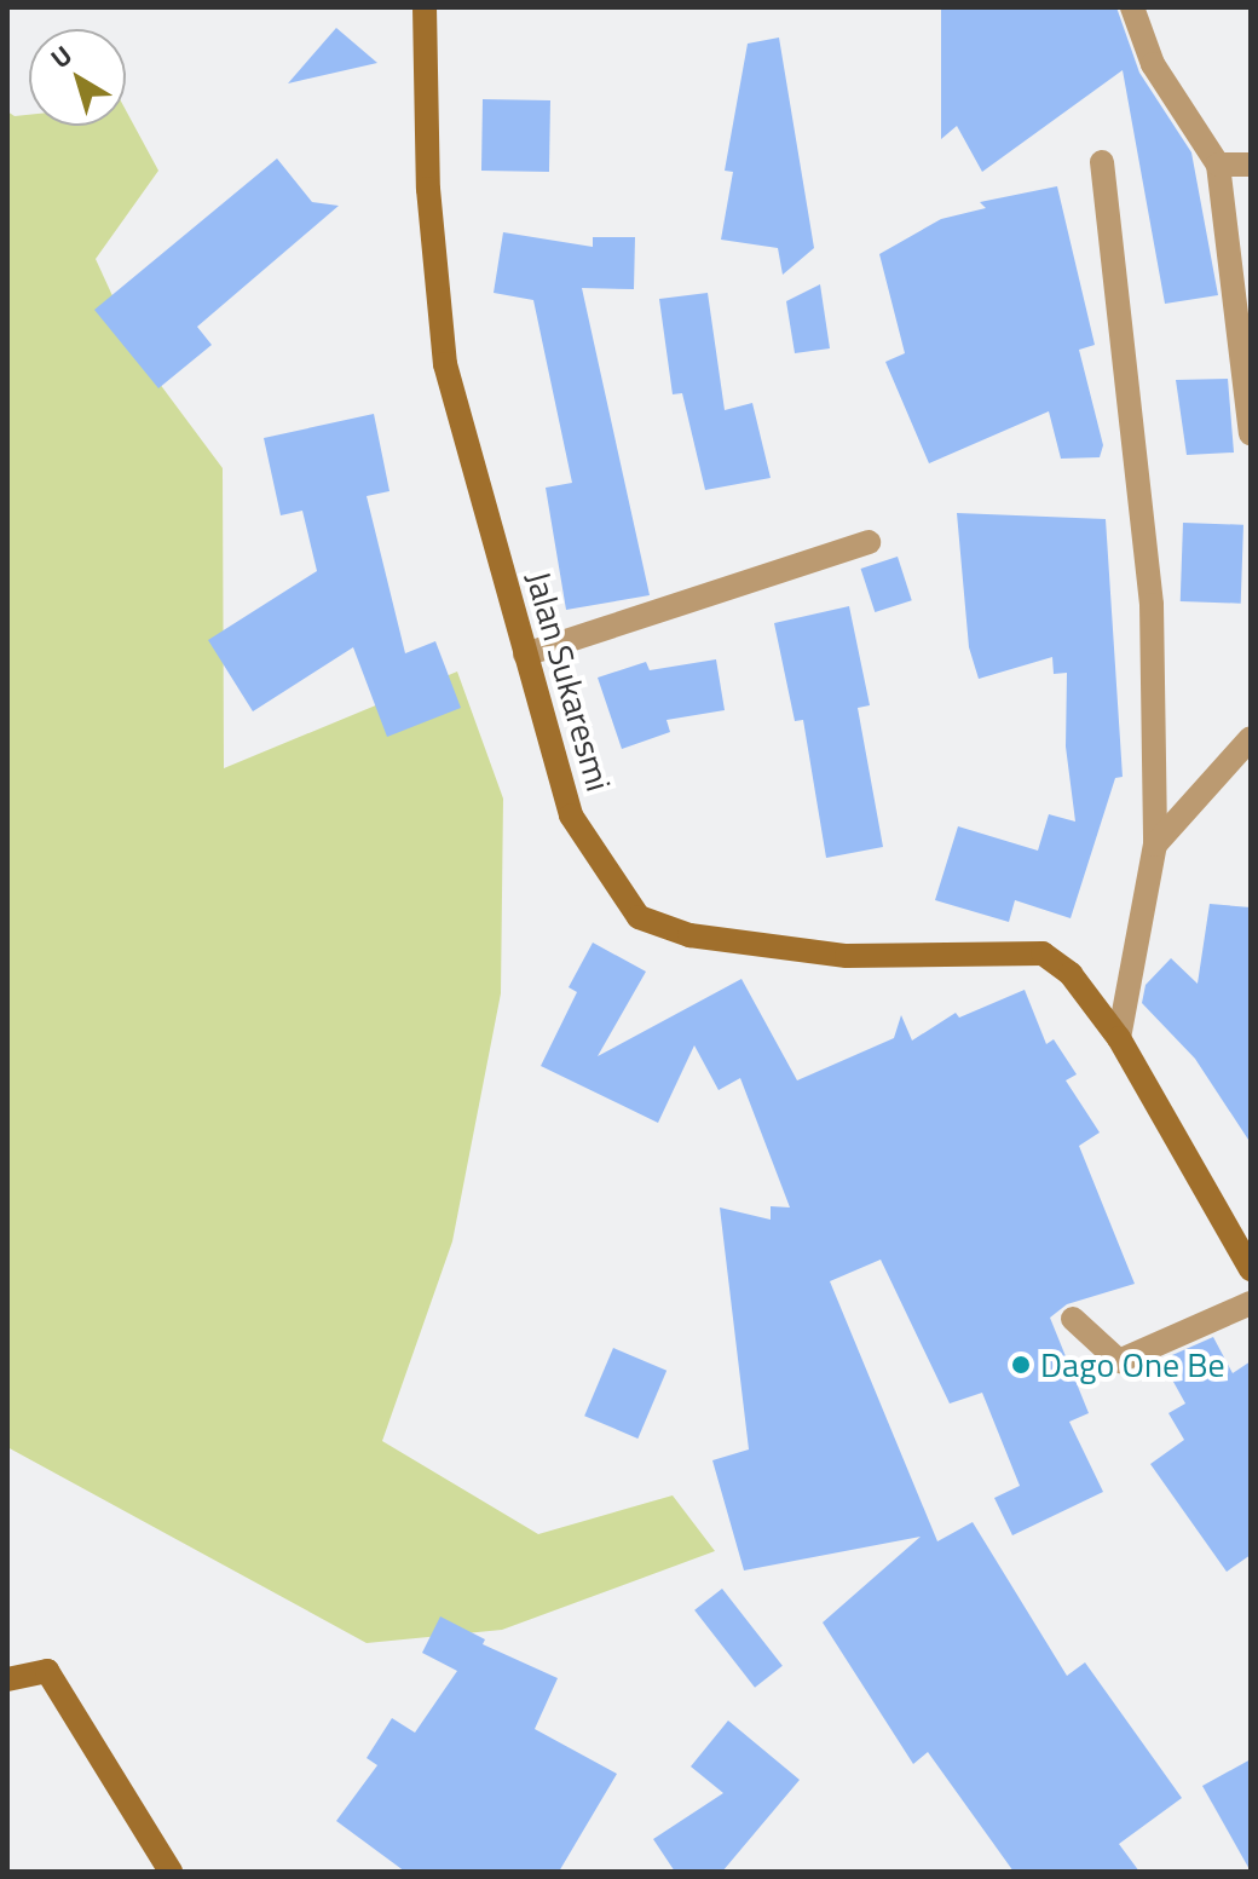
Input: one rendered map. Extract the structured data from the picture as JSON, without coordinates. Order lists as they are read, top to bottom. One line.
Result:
{"streets":{"main road":["Jalan Sukaresmi"]},"places":["Dago One Be"],"north":"top left"}
